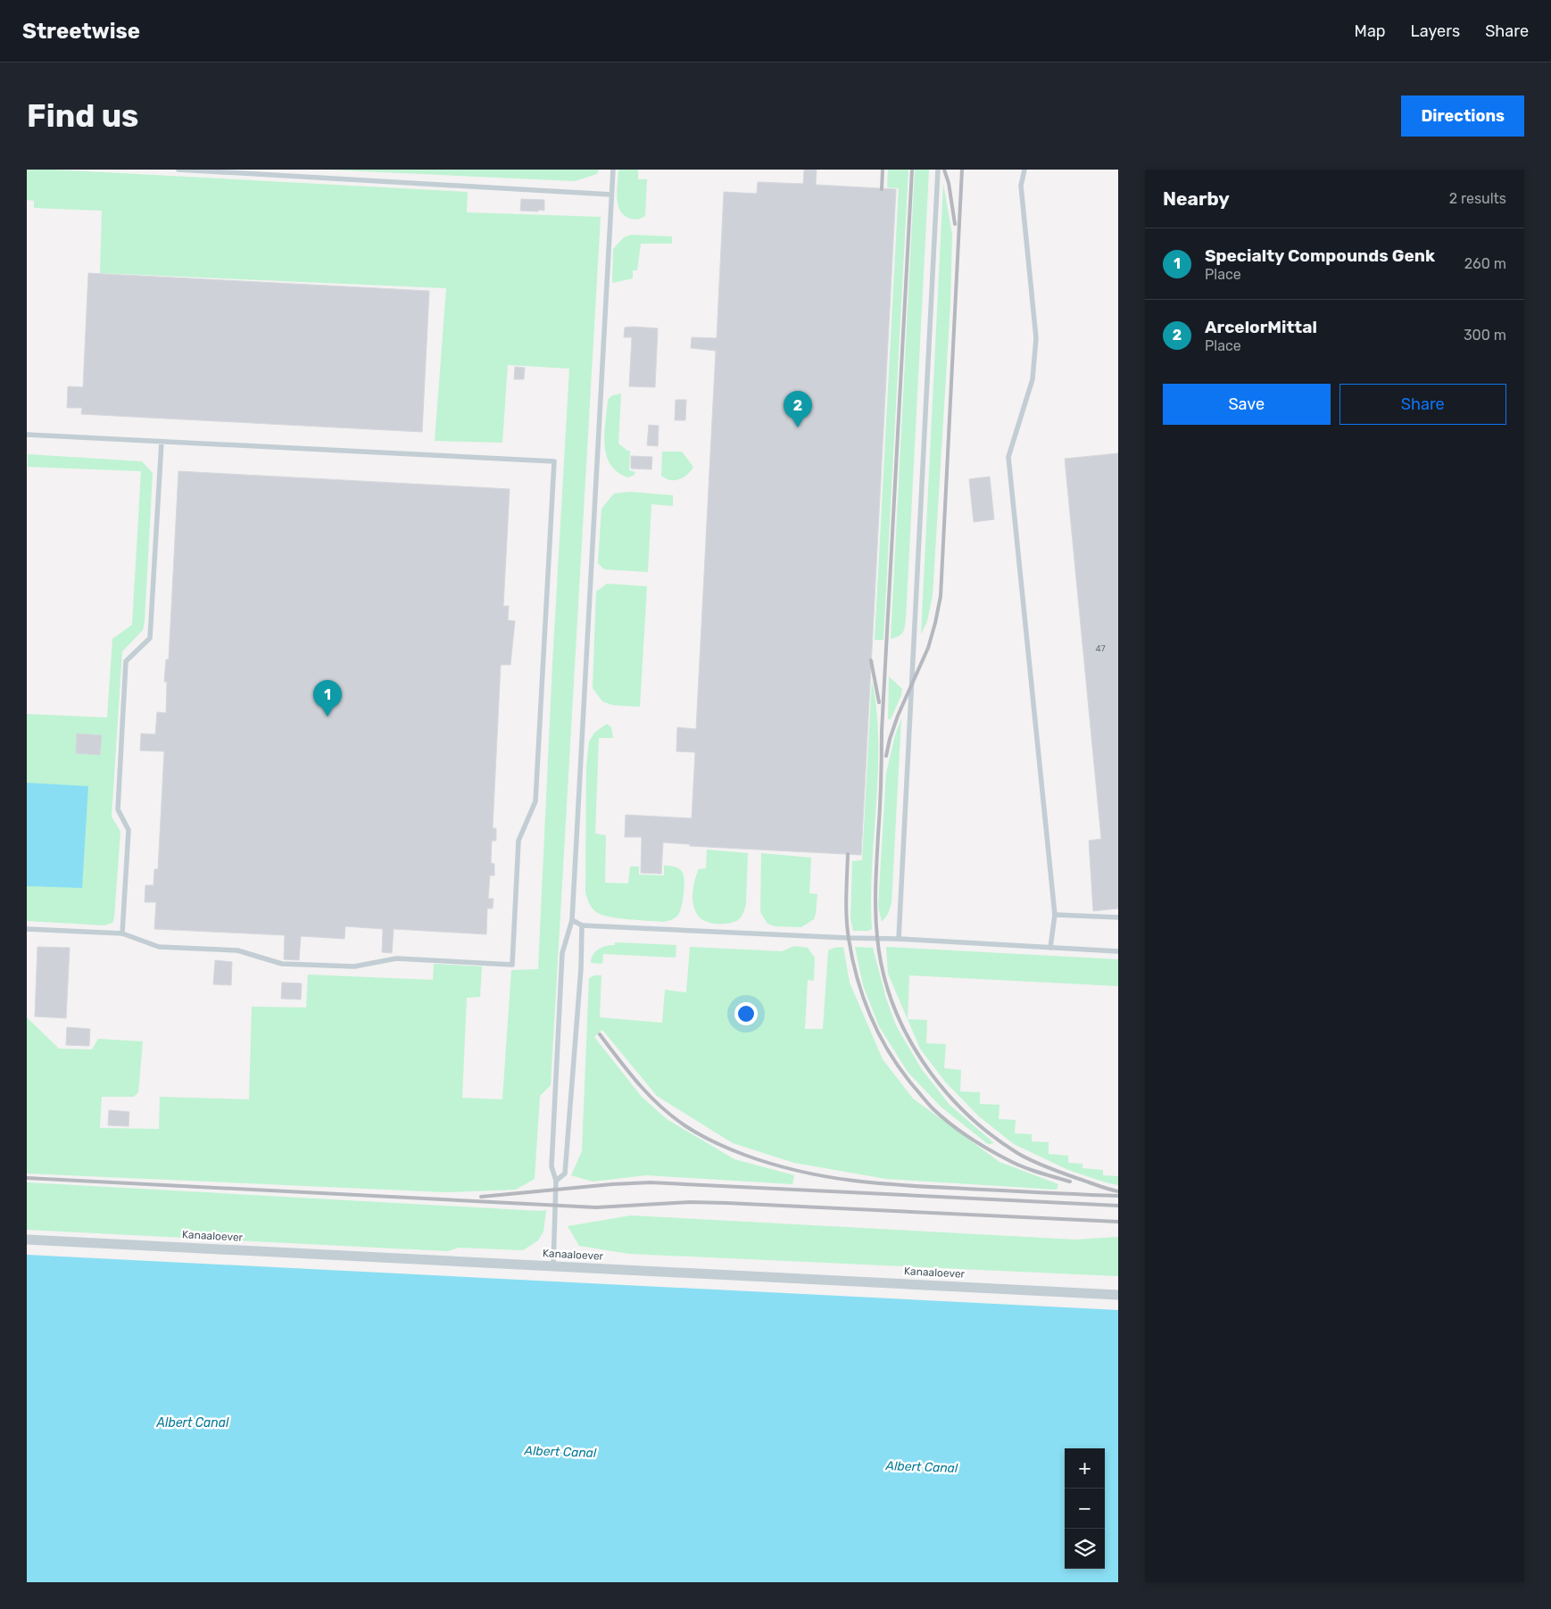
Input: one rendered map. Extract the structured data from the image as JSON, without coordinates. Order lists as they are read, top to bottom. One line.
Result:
{"streets":{"street":["Kanaaloever"]},"water":["Albert Canal"],"house_numbers":["47"],"page":{"header":"Streetwise","nav":["Map","Layers","Share"],"buttons":["Directions",["Save","Share"]],"title":"Find us","heading":["Nearby","2 results"],"list":[{"mark":"1","name":"Specialty Compounds Genk","note":"Place","value":"260 m"},{"mark":"2","name":"ArcelorMittal","note":"Place","value":"300 m"}],"pins":["2","1"],"map_buttons":["+","−"]}}
